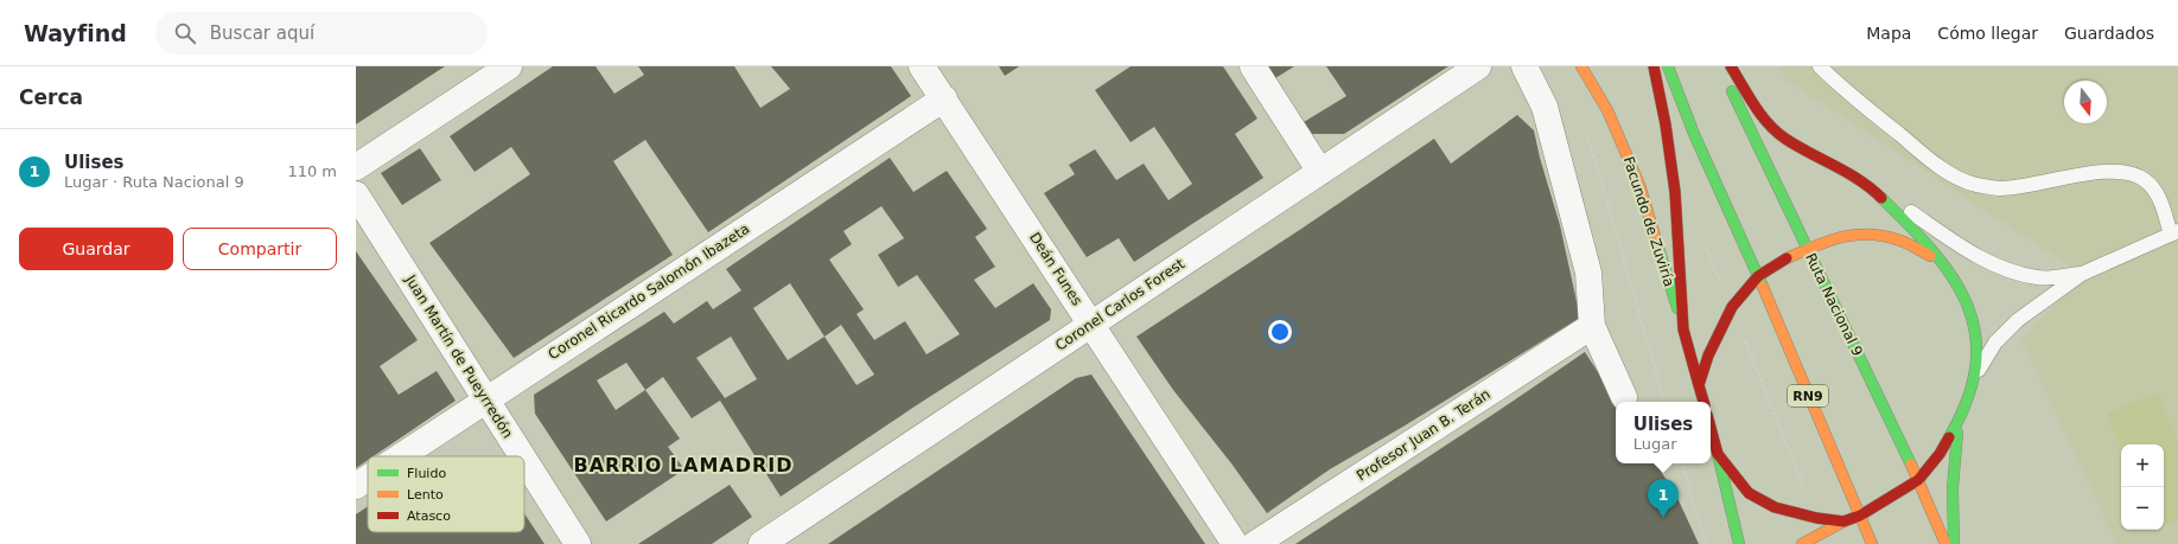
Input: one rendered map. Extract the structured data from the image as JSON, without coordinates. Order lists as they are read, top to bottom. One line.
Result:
{"streets":{"main road":["Facundo de Zuviría","Ruta Nacional 9","RN9"],"street":["Deán Funes","Coronel Ricardo Salomón Ibazeta","Coronel Carlos Forest","Juan Martín de Pueyrredón","Profesor Juan B. Terán"]},"crossings":[["Deán Funes","Coronel Ricardo Salomón Ibazeta"],["Deán Funes","Coronel Carlos Forest"],["Coronel Ricardo Salomón Ibazeta","Juan Martín de Pueyrredón"]],"districts":["BARRIO LAMADRID"],"legend":["Fluido","Lento","Atasco"],"north":"bottom","page":{"header":"Wayfind","search":"Buscar aquí","nav":["Mapa","Cómo llegar","Guardados"],"heading":"Cerca","list":[{"mark":"1","name":"Ulises","note":"Lugar · Ruta Nacional 9","value":"110 m"}],"buttons":["Guardar","Compartir"],"popup":["Ulises","Lugar"],"map_buttons":["+","−"],"pins":"1"}}
